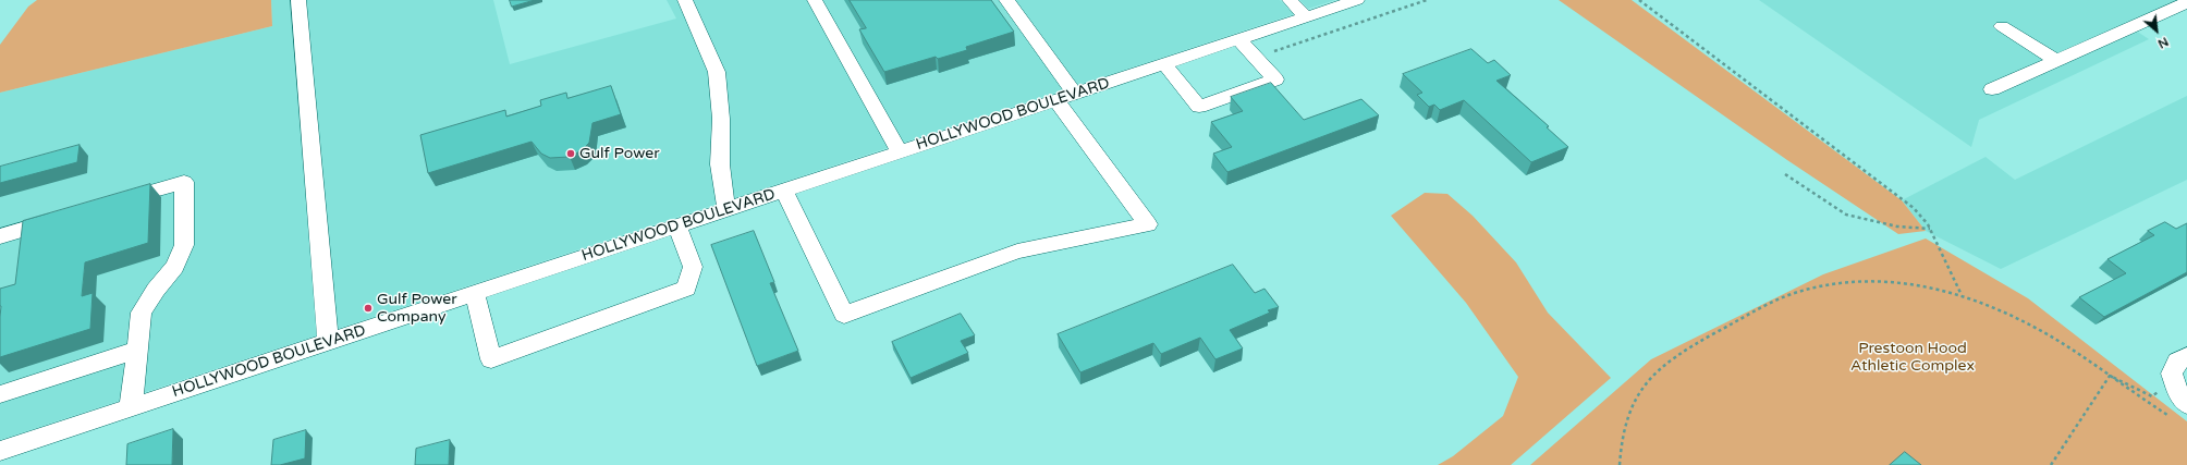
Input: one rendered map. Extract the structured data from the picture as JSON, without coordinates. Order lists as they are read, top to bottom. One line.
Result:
{"streets":{"street":["HOLLYWOOD BOULEVARD"]},"parks":["Prestoon Hood Athletic Complex"],"places":["Gulf Power","Gulf Power Company"],"north":"bottom right"}
